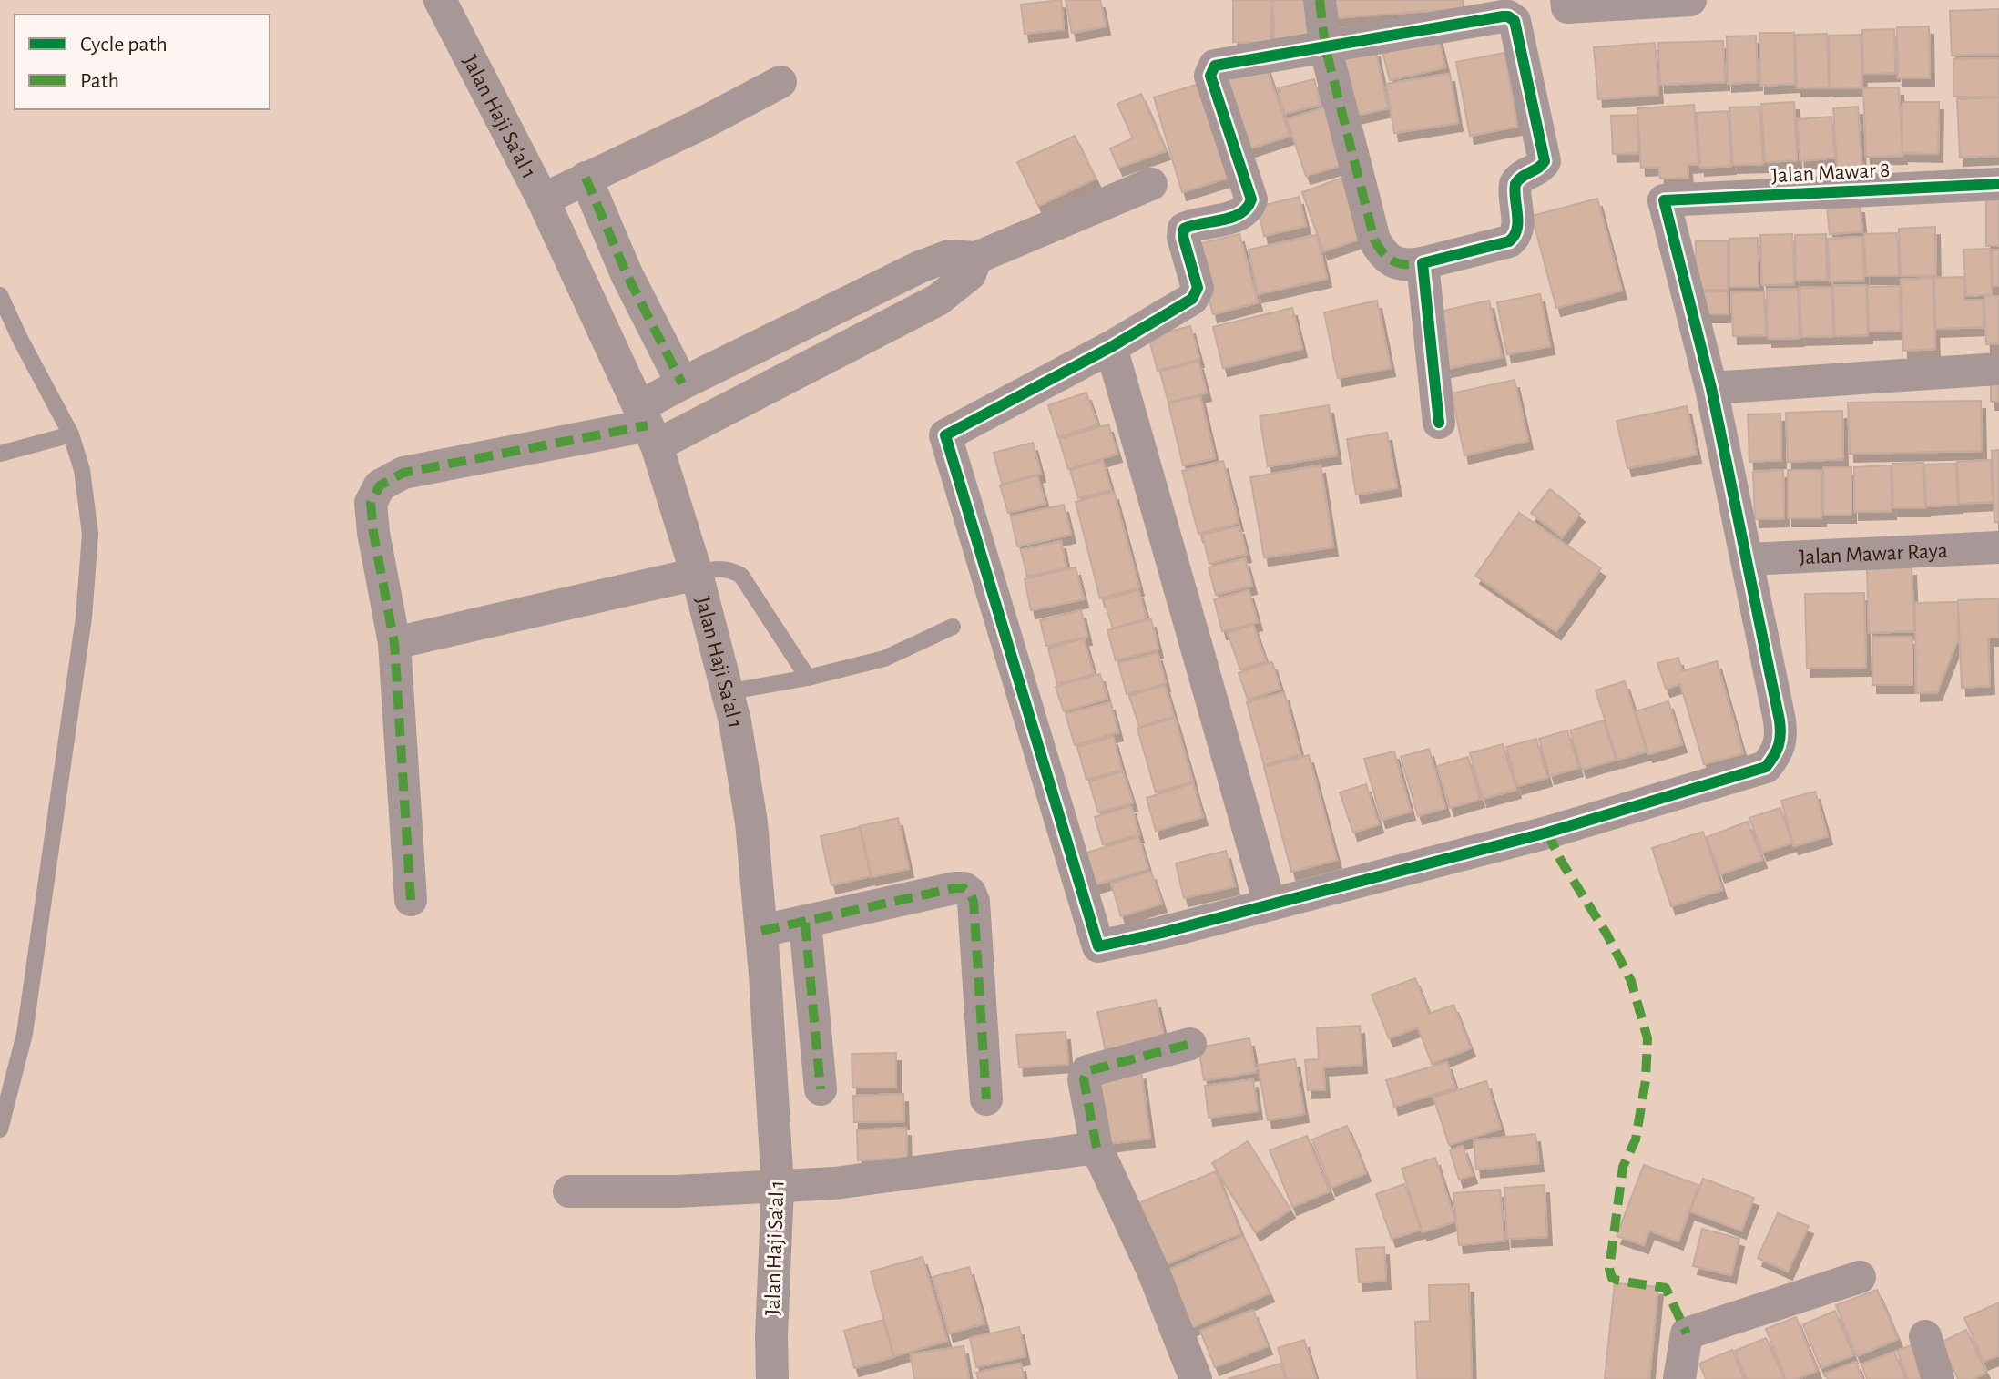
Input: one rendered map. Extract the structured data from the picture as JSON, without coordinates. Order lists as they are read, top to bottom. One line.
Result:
{"streets":{"street":["Jalan Haji Sa'al 1","Jalan Mawar 8","Jalan Mawar Raya"]},"legend":["Cycle path","Path"]}
